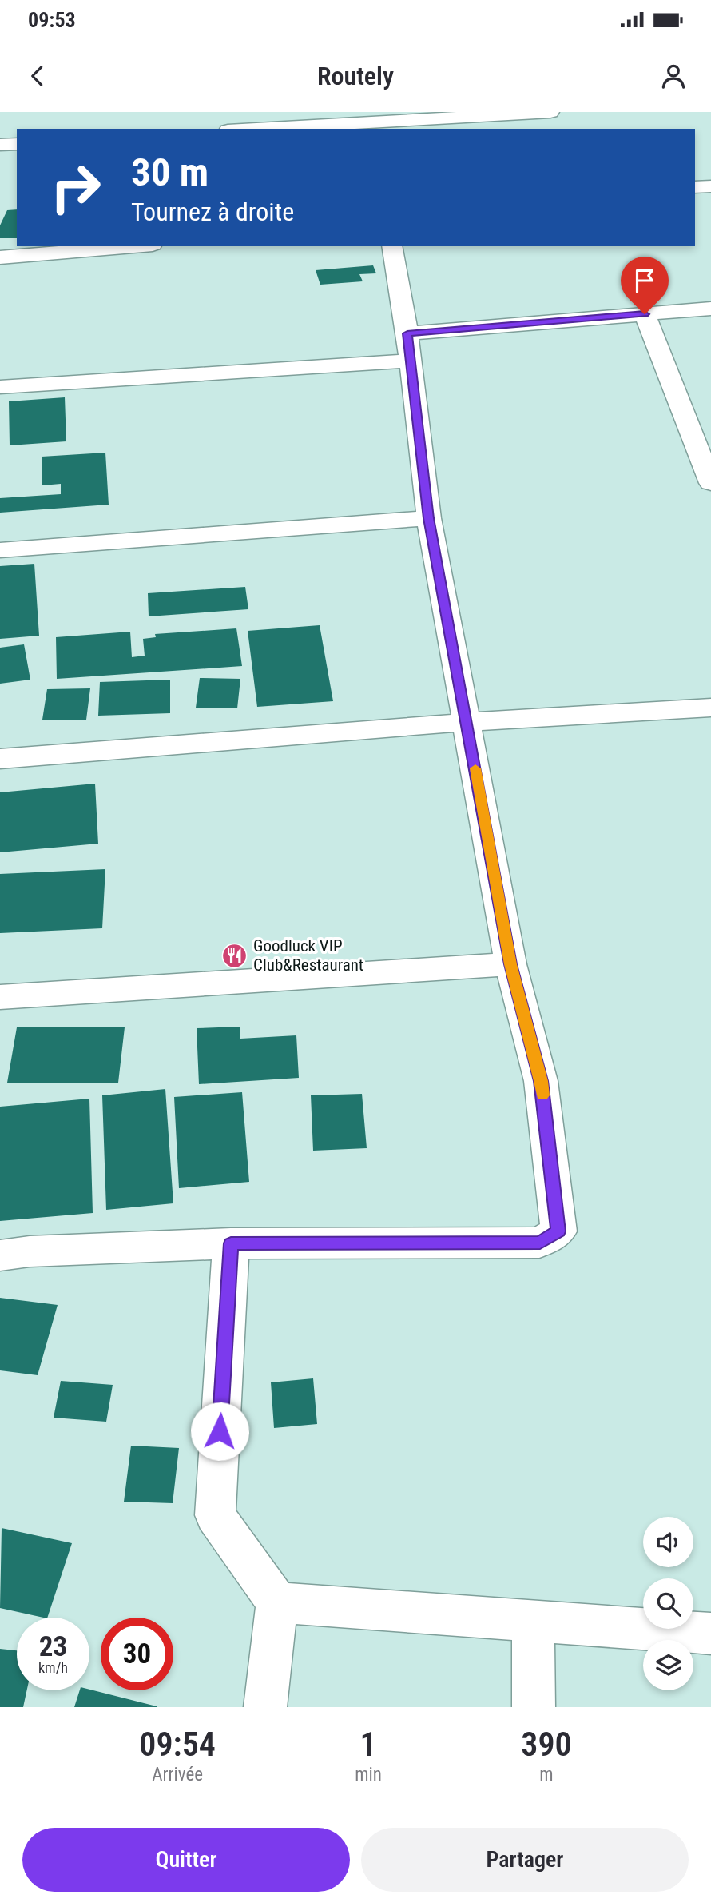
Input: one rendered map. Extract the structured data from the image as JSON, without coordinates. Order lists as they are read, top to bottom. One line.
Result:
{"places":{"restaurant":["Goodluck VIP Club&Restaurant"]},"page":{"status":"09:53","header":"Routely","turn":["30 m","Tournez à droite"],"speed":"23 km/h","limit":"30","eta":["09:54","Arrivée","1","min","390","m"],"buttons":["Quitter","Partager"]}}
